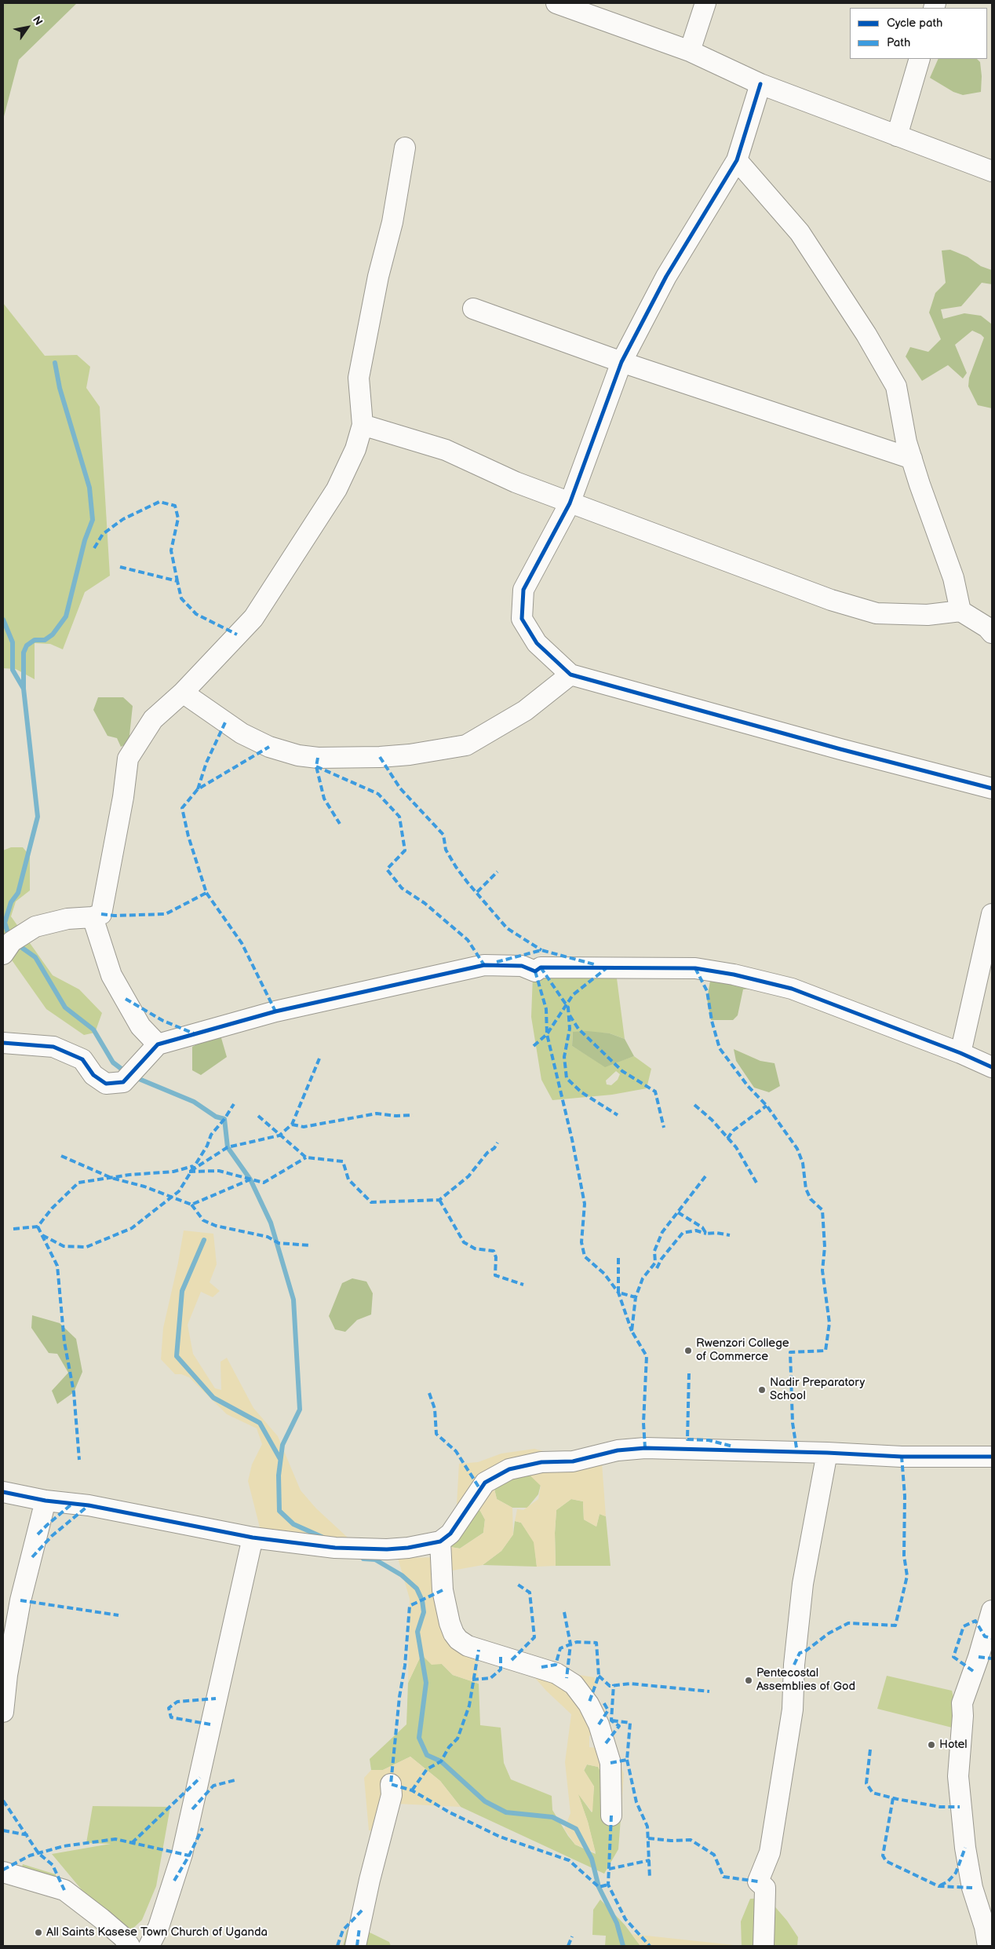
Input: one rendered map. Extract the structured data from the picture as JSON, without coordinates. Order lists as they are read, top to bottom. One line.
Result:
{"places":["Rwenzori College of Commerce","Nadir Preparatory School","Pentecostal Assemblies of God","Hotel","All Saints Kasese Town Church of Uganda"],"legend":["Cycle path","Path"],"north":"top right"}
